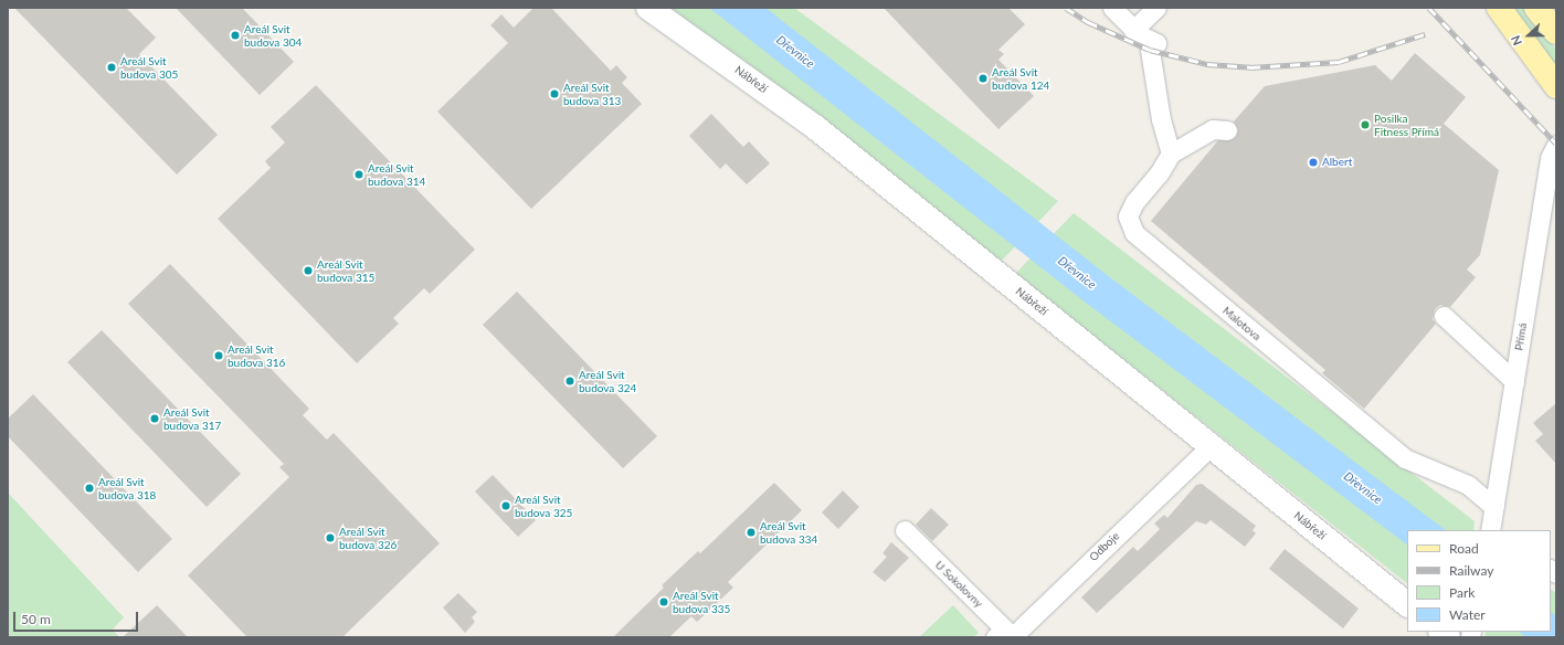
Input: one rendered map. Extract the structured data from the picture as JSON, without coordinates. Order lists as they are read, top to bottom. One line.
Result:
{"streets":{"street":["Nábřeží","Malotova","Přímá","Odboje","U Sokolovny"]},"crossings":[["Nábřeží","Odboje"],["Malotova","Přímá"],["Odboje","U Sokolovny"]],"water":["Dřevnice"],"places":["Areál Svit budova 304","Areál Svit budova 305","Areál Svit budova 124","Areál Svit budova 313","Posilka Fitness Přímá","Albert","Areál Svit budova 314","Areál Svit budova 315","Areál Svit budova 316","Areál Svit budova 324","Areál Svit budova 317","Areál Svit budova 318","Areál Svit budova 325","Areál Svit budova 334","Areál Svit budova 326","Areál Svit budova 335"],"legend":["Road","Railway","Park","Water"],"scale_bar":"50 m","north":"left"}
